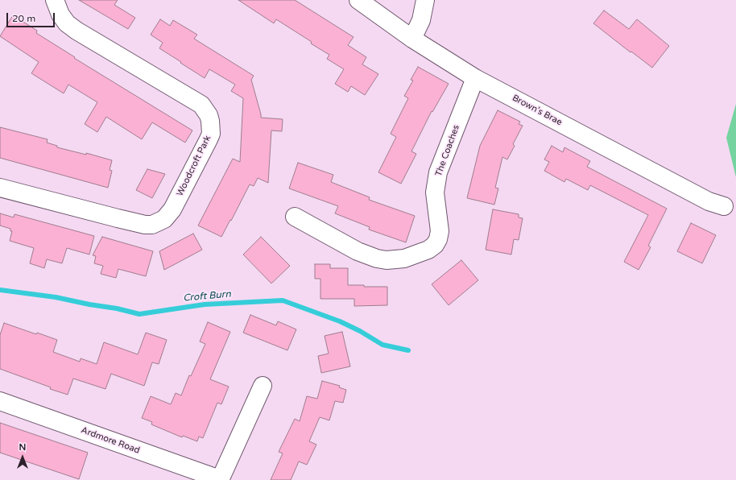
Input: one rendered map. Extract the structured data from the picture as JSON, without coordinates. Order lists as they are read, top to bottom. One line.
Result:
{"streets":{"street":["Brown's Brae","The Coaches","Woodcroft Park","Ardmore Road"]},"crossings":[["Brown's Brae","The Coaches"]],"water":["Croft Burn"],"scale_bar":"20 m","north":"top"}
